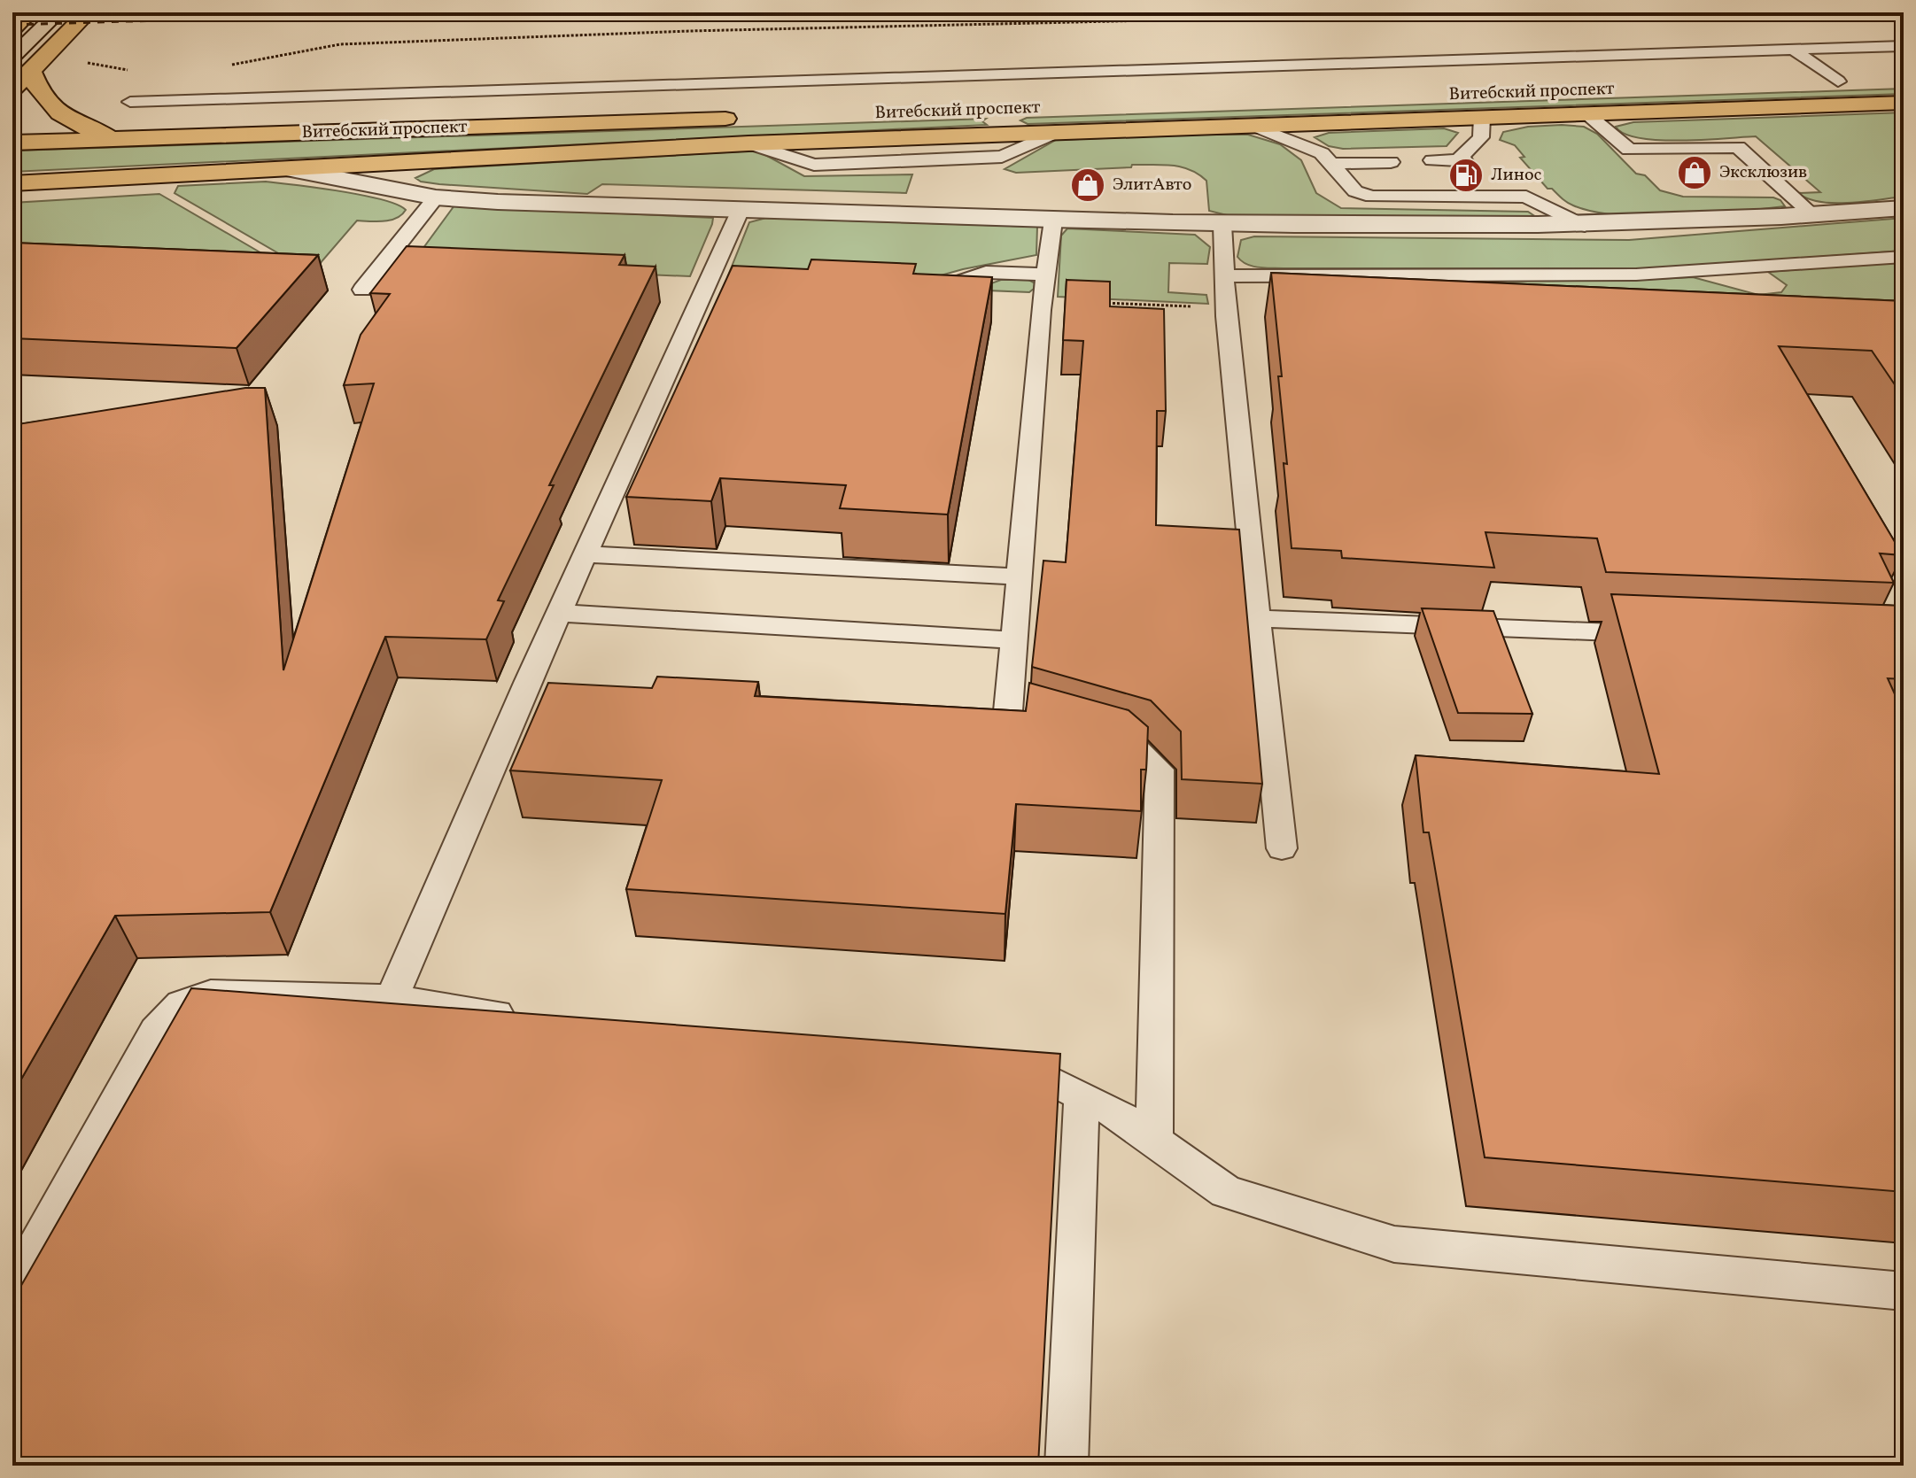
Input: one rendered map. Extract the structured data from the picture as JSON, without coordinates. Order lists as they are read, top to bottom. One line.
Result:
{"streets":{"main road":["Витебский проспект"]},"places":{"shop":["Эксклюзив","ЭлитАвто"],"fuel station":["Линос"]}}
